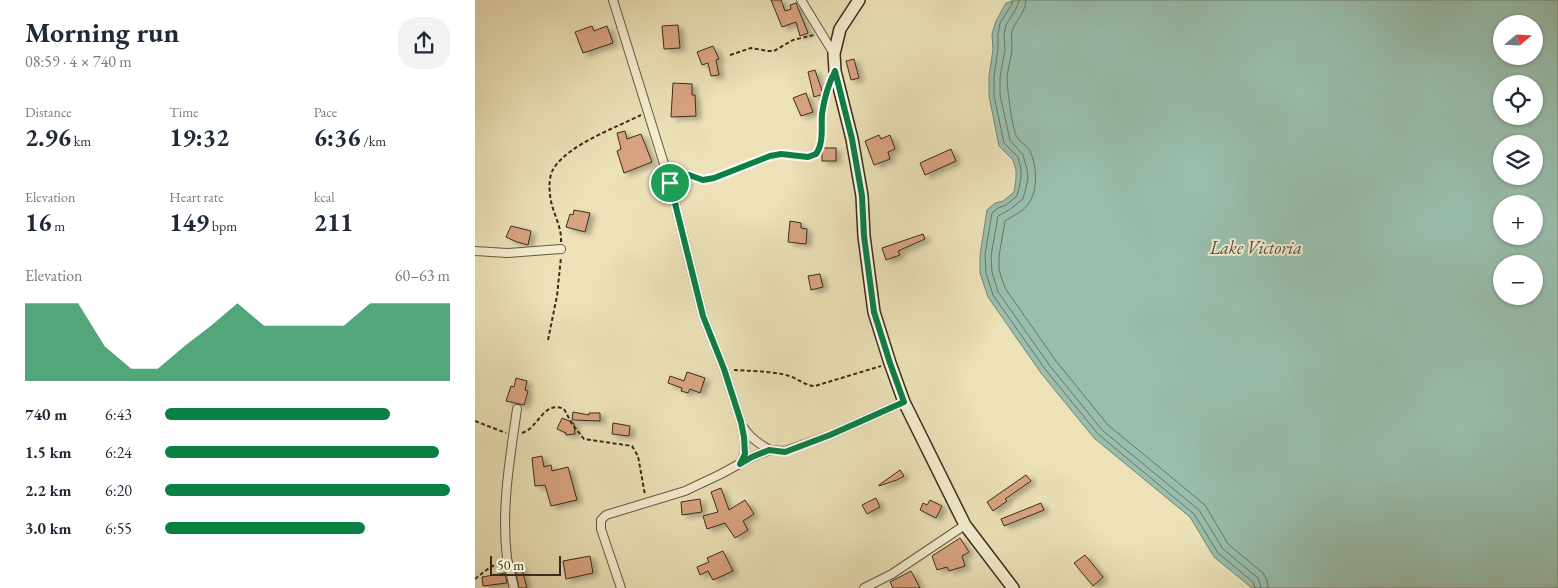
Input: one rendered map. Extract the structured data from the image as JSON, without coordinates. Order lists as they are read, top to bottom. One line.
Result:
{"water":["Lake Victoria"],"scale_bar":"50 m","north":"right","page":{"heading":["Morning run","08:59 · 4 × 740 m"],"map_buttons":["+","−"],"stats":[["Distance","2.96 km"],["Time","19:32"],["Pace","6:36 /km"],["Elevation","16 m"],["Heart rate","149 bpm"],["kcal","211"]],"chart":["Elevation","60–63 m"],"list":[{"name":"740 m","note":"6:43"},{"name":"1.5 km","note":"6:24"},{"name":"2.2 km","note":"6:20"},{"name":"3.0 km","note":"6:55"}],"scale":"50 m"}}
